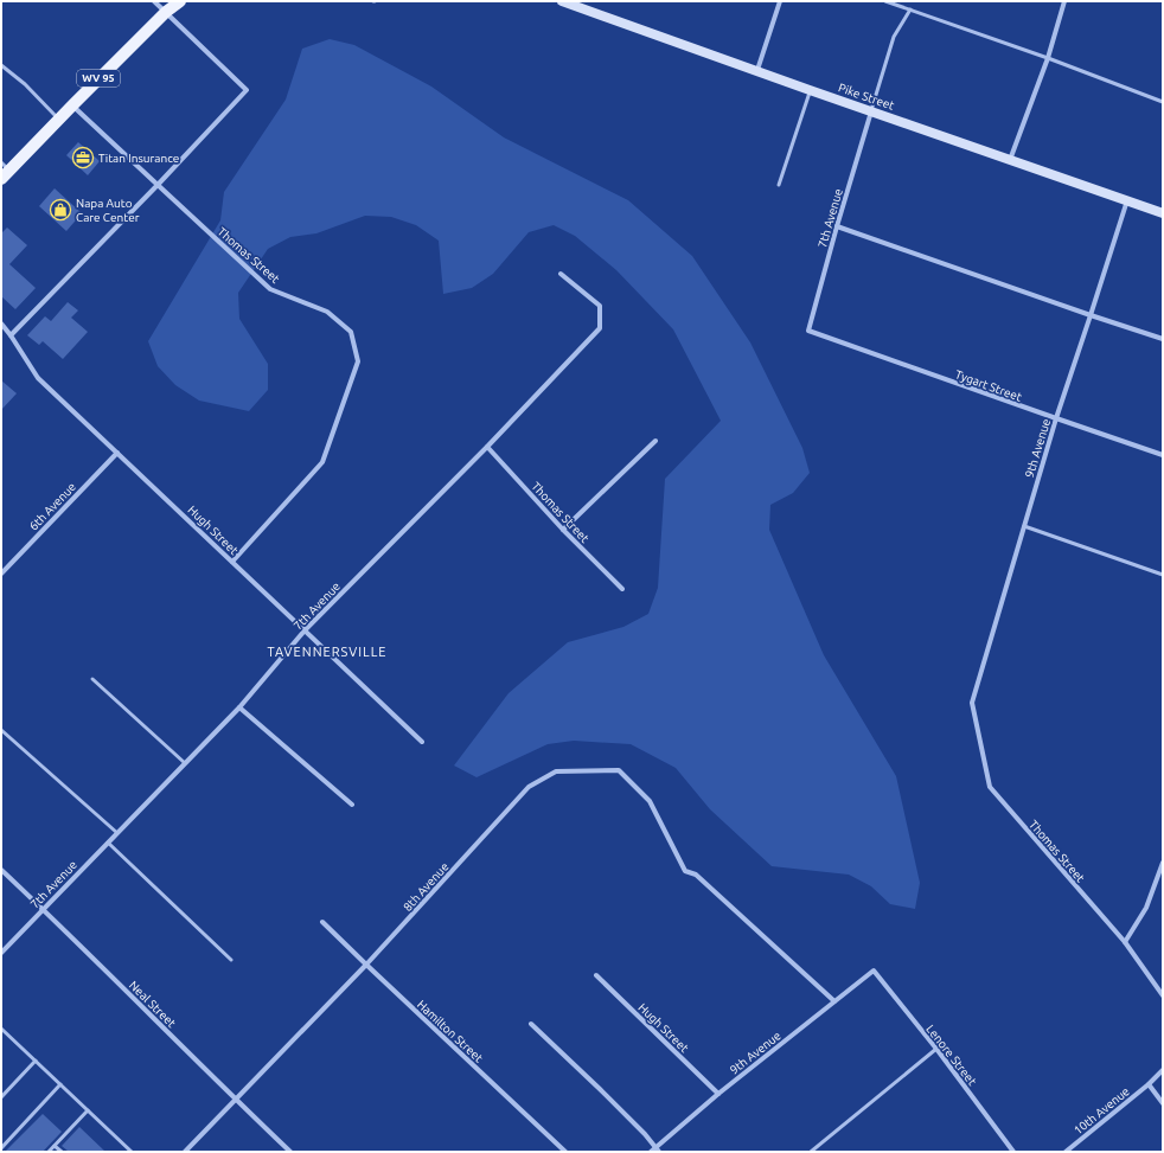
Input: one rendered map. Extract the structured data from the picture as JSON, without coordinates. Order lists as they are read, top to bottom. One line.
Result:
{"streets":{"main road":["WV 95","Pike Street"],"street":["7th Avenue","Thomas Street","Tygart Street","9th Avenue","6th Avenue","Hugh Street","8th Avenue","Neal Street","Hamilton Street","Lenore Street","10th Avenue"]},"crossings":[["WV 95","Thomas Street"],["Pike Street","7th Avenue"],["Pike Street","9th Avenue"],["7th Avenue","Thomas Street"],["7th Avenue","Tygart Street"],["7th Avenue","Hugh Street"],["7th Avenue","Neal Street"],["Thomas Street","9th Avenue"],["Thomas Street","Hugh Street"],["Tygart Street","9th Avenue"],["9th Avenue","Hugh Street"],["9th Avenue","8th Avenue"],["9th Avenue","Lenore Street"],["6th Avenue","Hugh Street"],["8th Avenue","Neal Street"],["8th Avenue","Hamilton Street"]],"districts":["TAVENNERSVILLE"],"places":{"office":["Titan Insurance"],"shop":["Napa Auto Care Center"]}}
